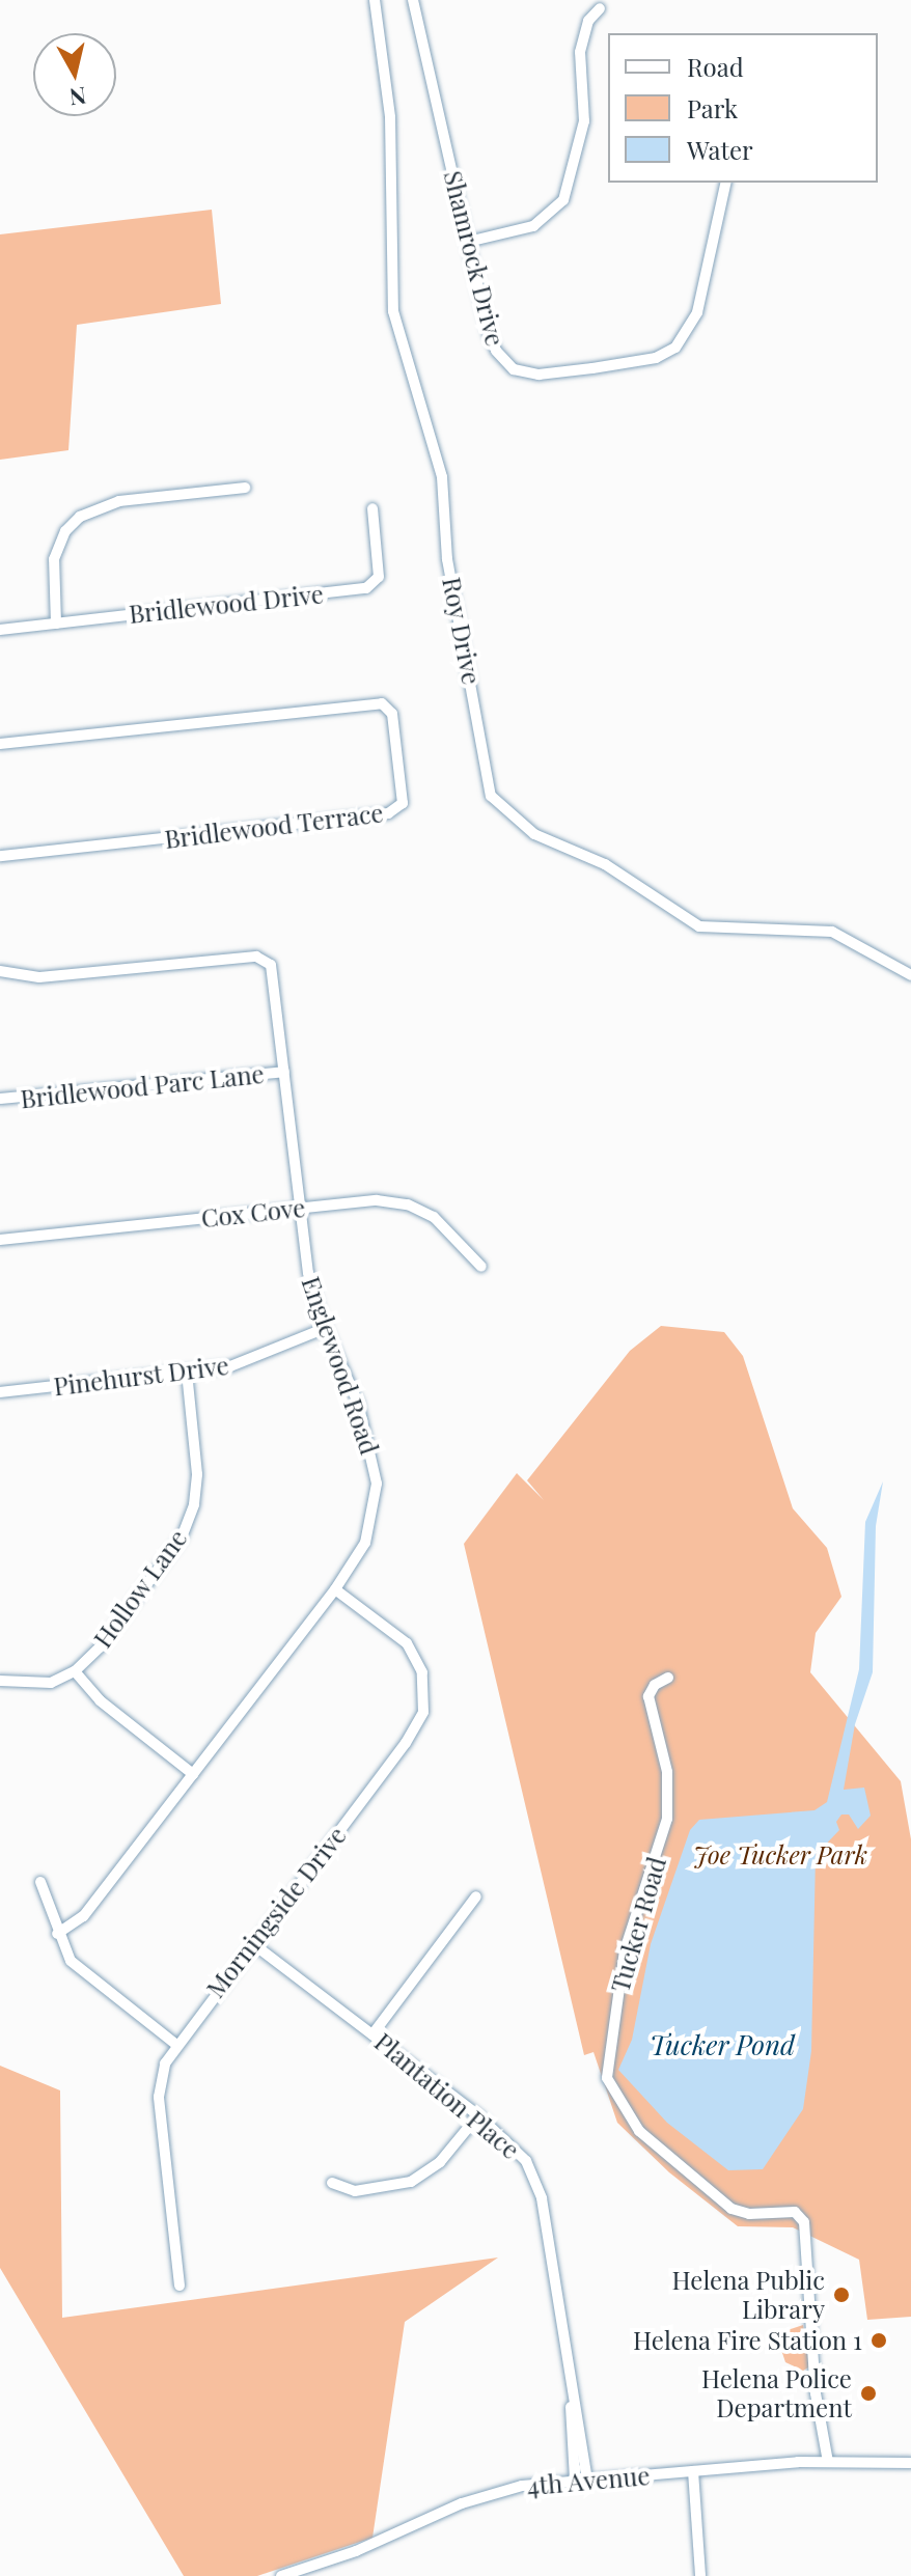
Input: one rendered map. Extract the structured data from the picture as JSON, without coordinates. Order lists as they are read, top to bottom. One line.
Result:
{"streets":{"street":["Shamrock Drive","Bridlewood Drive","Roy Drive","Bridlewood Terrace","Bridlewood Parc Lane","Cox Cove","Englewood Road","Pinehurst Drive","Hollow Lane","Morningside Drive","Tucker Road","Plantation Place","4th Avenue"]},"crossings":[["Bridlewood Parc Lane","Englewood Road"],["Cox Cove","Englewood Road"],["Englewood Road","Pinehurst Drive"],["Englewood Road","Morningside Drive"],["Pinehurst Drive","Hollow Lane"],["Morningside Drive","Plantation Place"],["Tucker Road","4th Avenue"],["Plantation Place","4th Avenue"]],"water":["Tucker Pond"],"parks":["Joe Tucker Park"],"places":["Helena Public Library","Helena Fire Station 1","Helena Police Department"],"legend":["Road","Park","Water"],"north":"bottom"}
